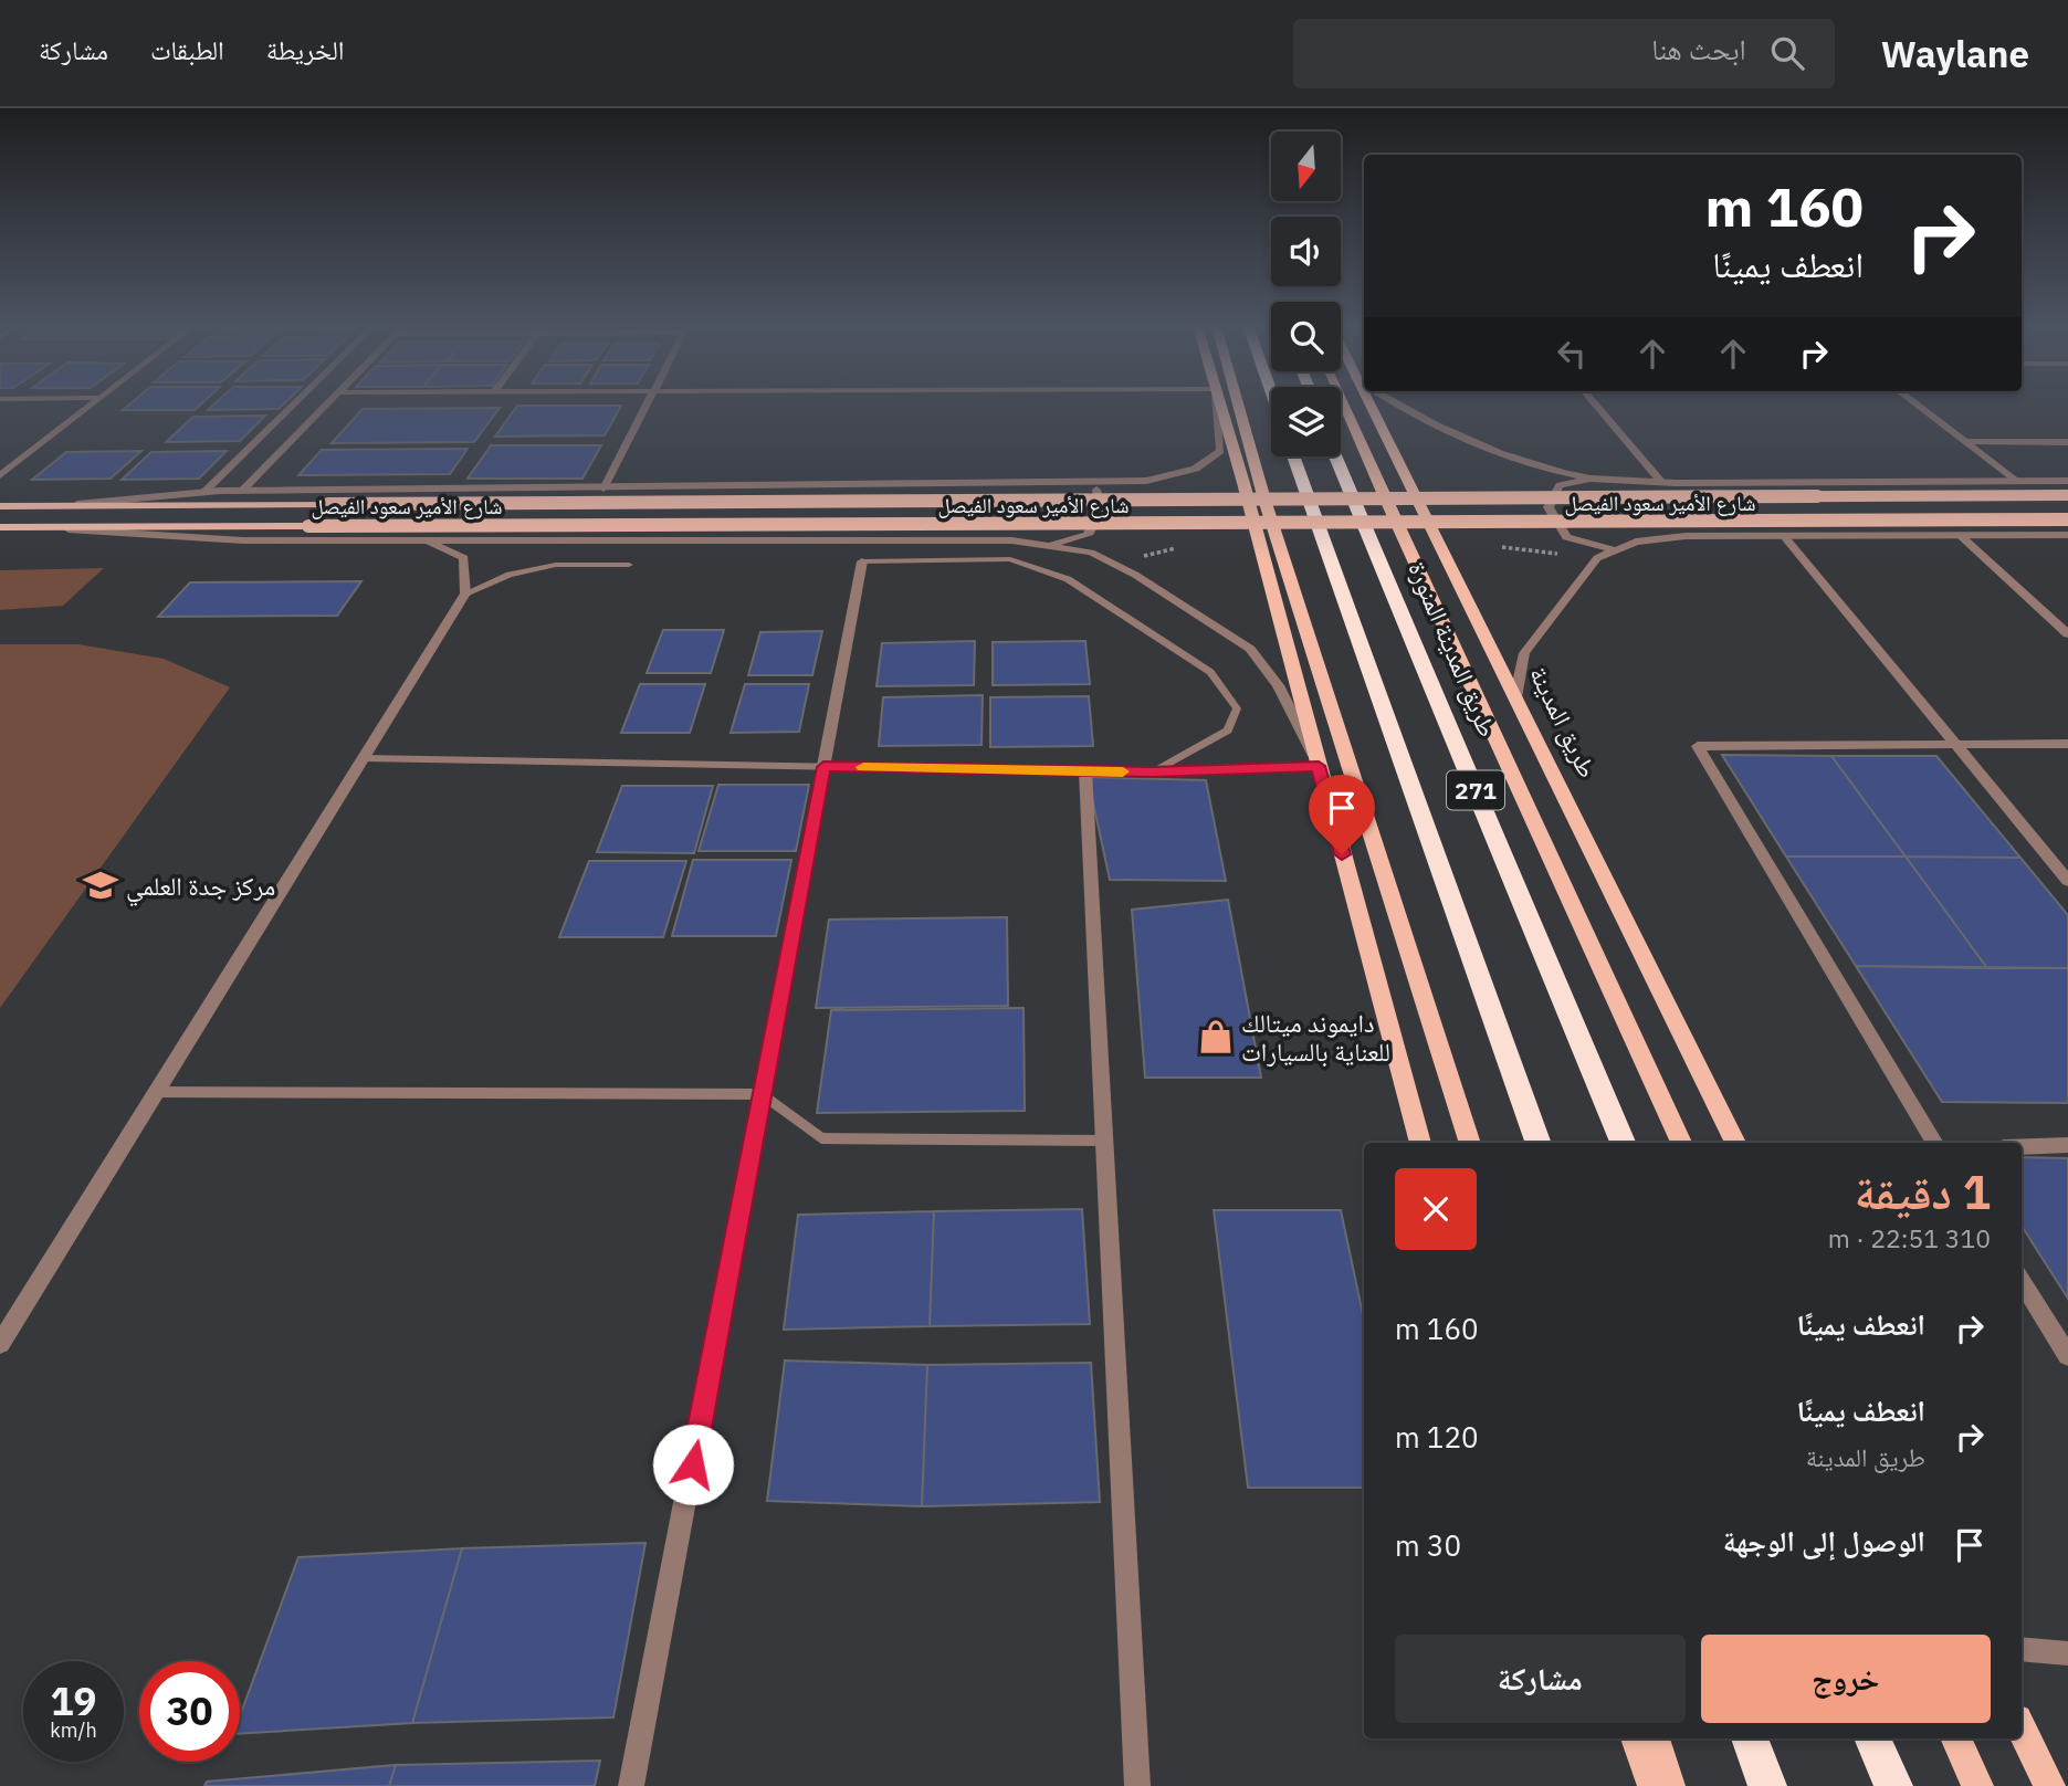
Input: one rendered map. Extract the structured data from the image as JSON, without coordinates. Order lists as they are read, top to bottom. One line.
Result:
{"streets":{"highway":["طريق المدينة المنورة","271"],"main road":["شارع الأمير سعود الفيصل","طريق المدينة"]},"places":{"school or university":["مركز جدة العلمي"],"shop":["دايموند ميتالك للعناية بالسيارات"]},"north":"bottom","page":{"header":"Waylane","search":"ابحث هنا","nav":["الخريطة","الطبقات","مشاركة"],"turn":["160 m","انعطف يمينًا"],"heading":["1 دقيقة","310 m · 22:51"],"list":[{"name":"انعطف يمينًا","value":"160 m"},{"name":"انعطف يمينًا","note":"طريق المدينة","value":"120 m"},{"name":"الوصول إلى الوجهة","value":"30 m"}],"buttons":["خروج","مشاركة"],"speed":"19 km/h","limit":"30"}}
